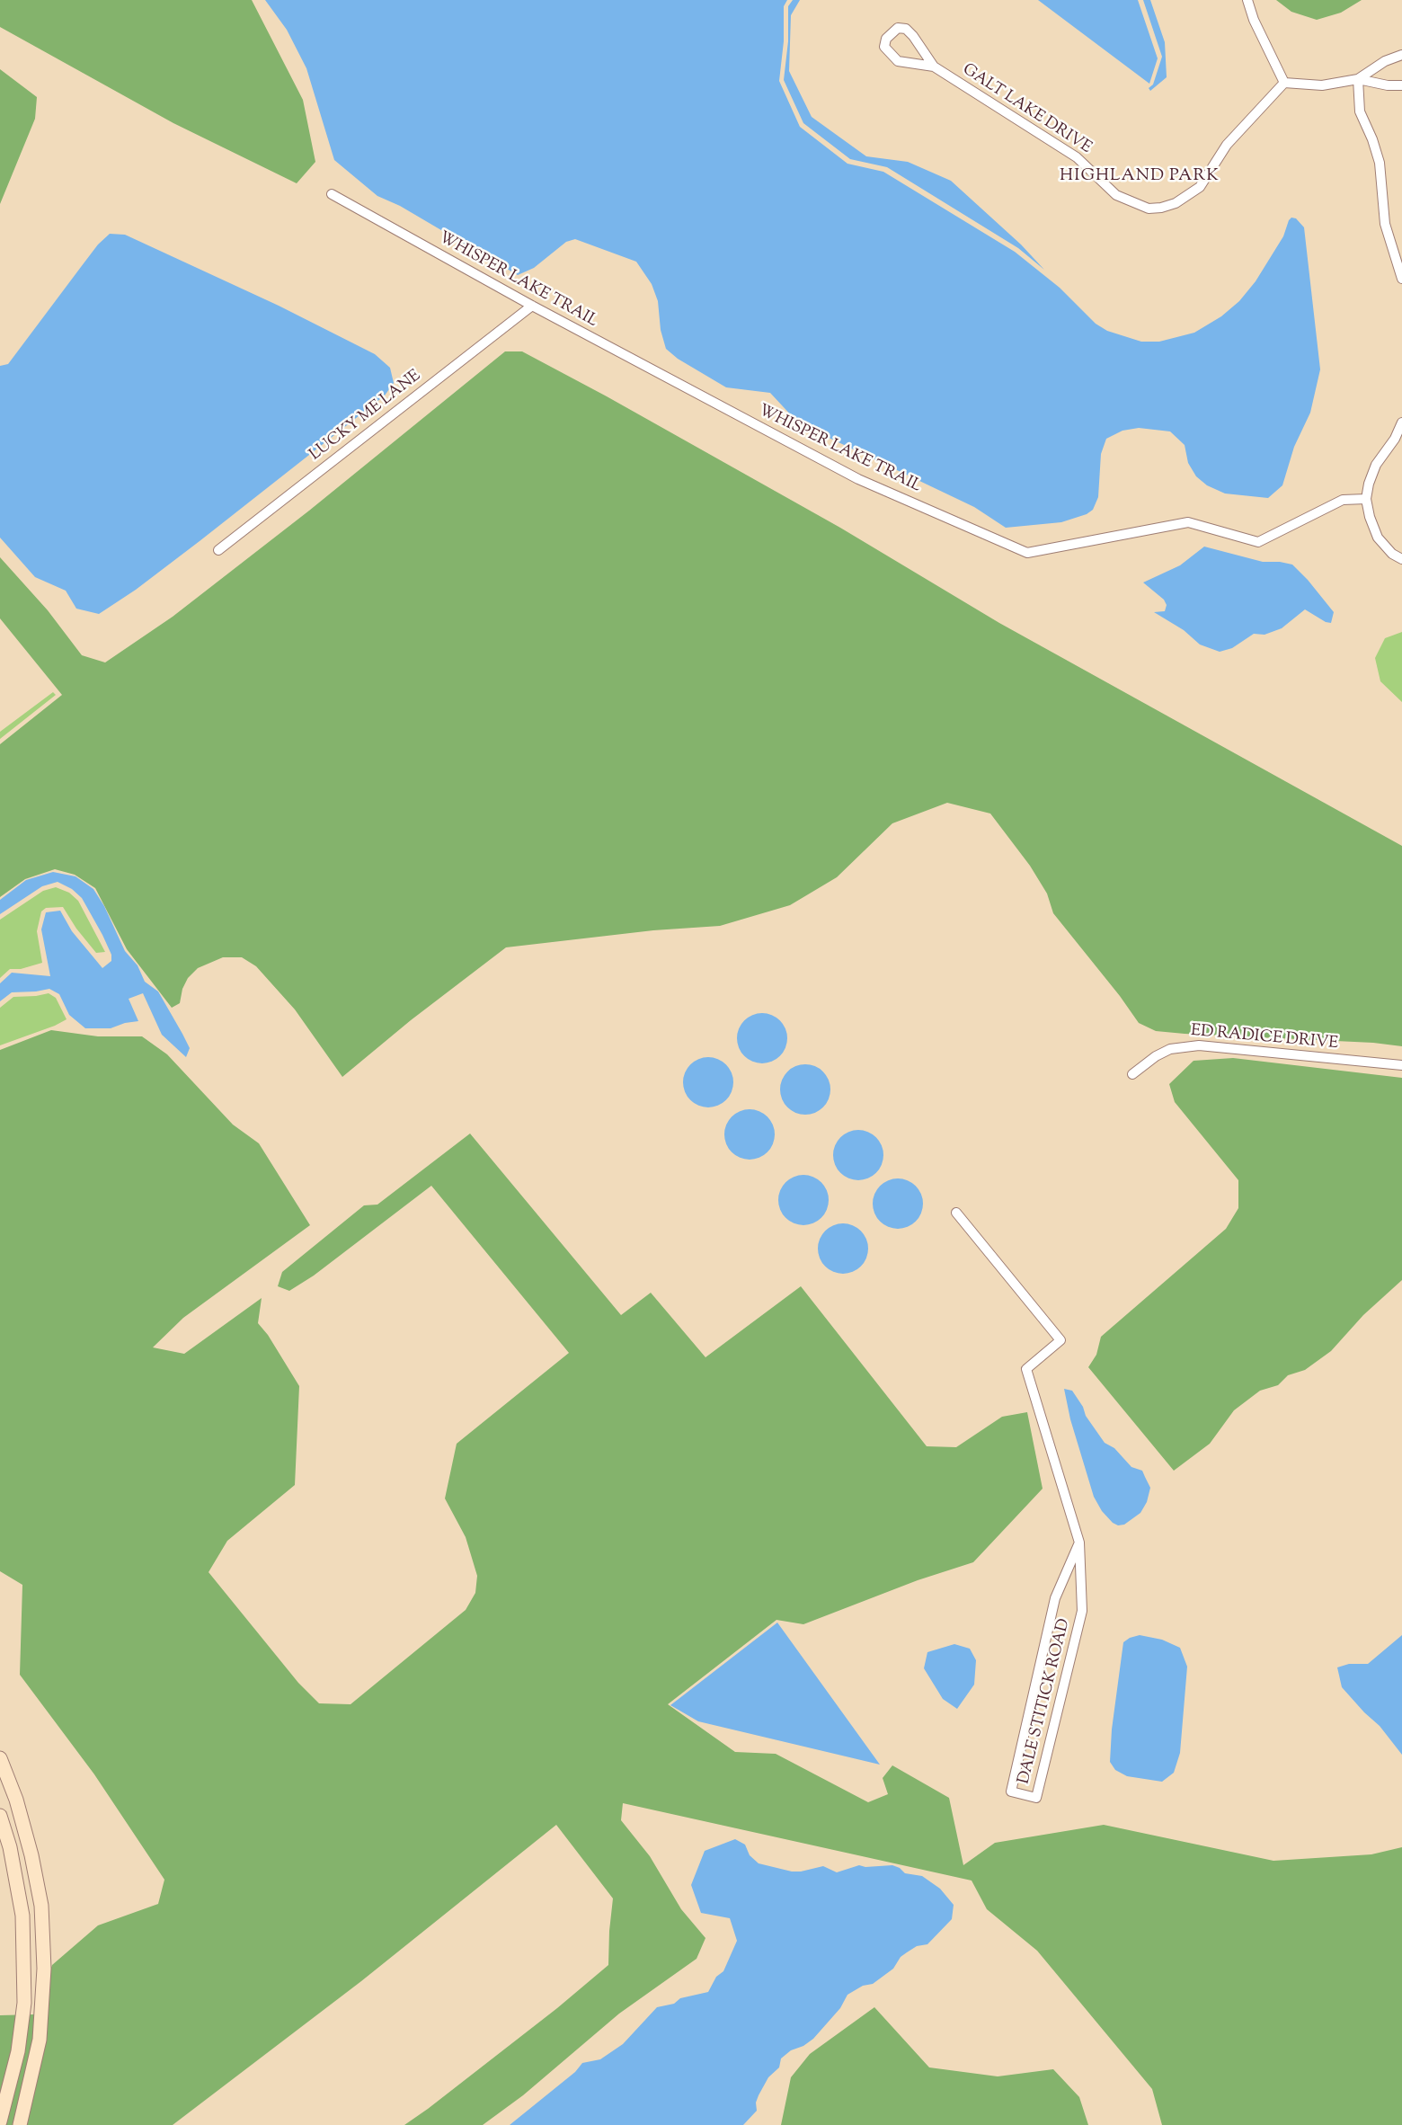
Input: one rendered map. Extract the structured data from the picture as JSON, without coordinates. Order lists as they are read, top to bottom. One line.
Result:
{"streets":{"street":["GALT LAKE DRIVE","WHISPER LAKE TRAIL","LUCKY ME LANE","ED RADICE DRIVE","DALE STITICK ROAD"]},"crossings":[["WHISPER LAKE TRAIL","LUCKY ME LANE"]],"districts":["HIGHLAND PARK"]}
